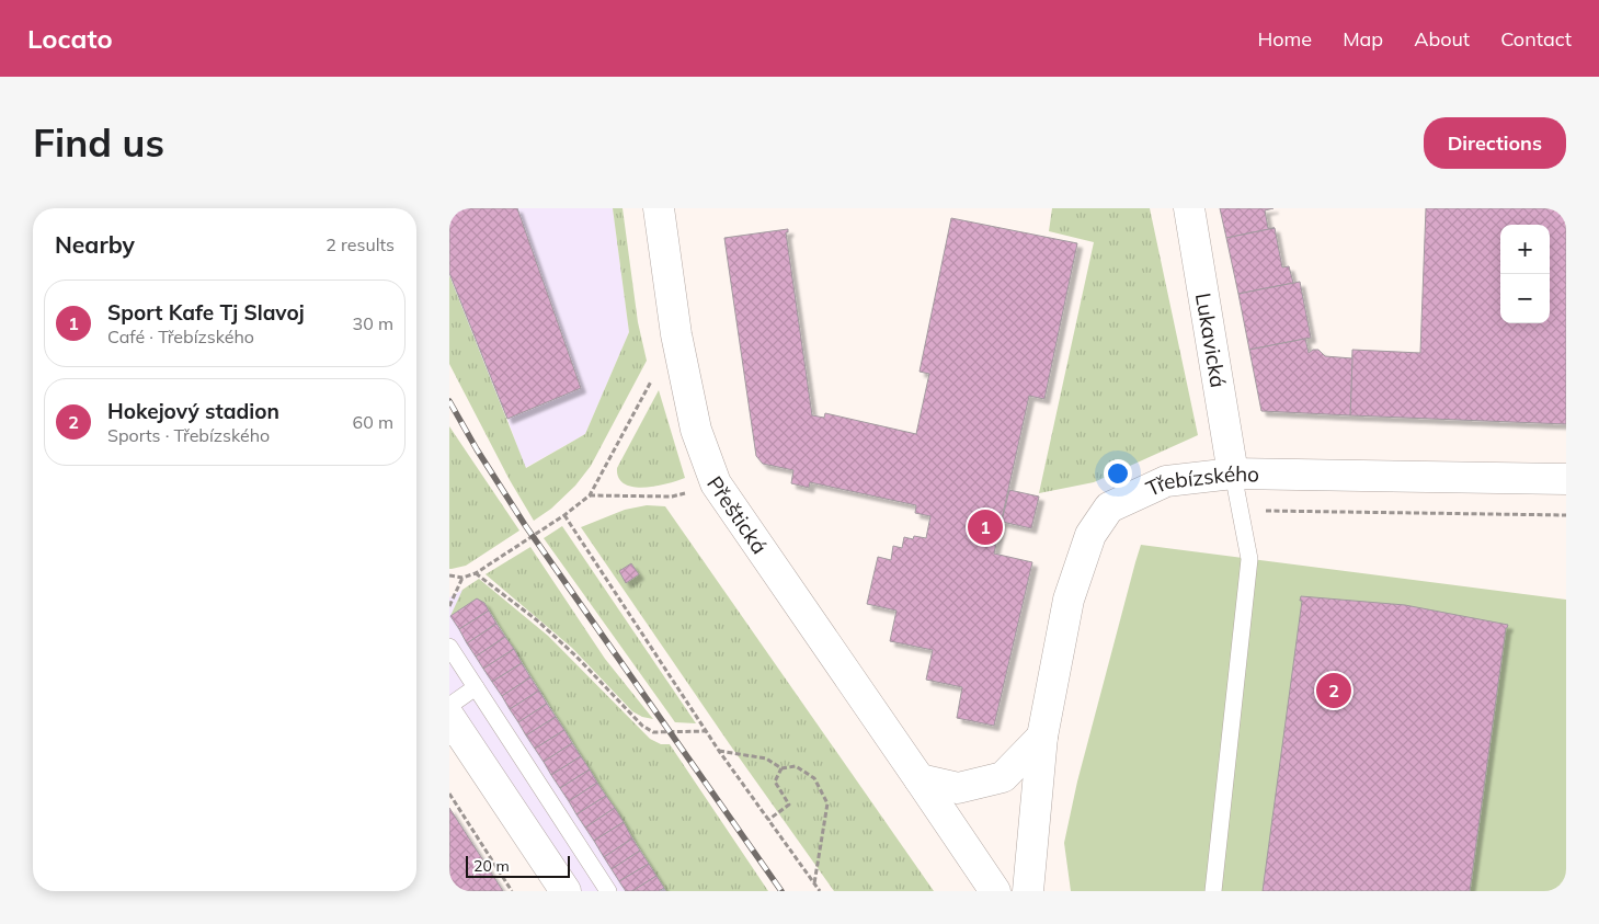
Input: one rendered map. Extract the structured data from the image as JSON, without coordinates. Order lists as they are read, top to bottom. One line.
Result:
{"streets":{"street":["Lukavická","Třebízského","Přeštická"]},"crossings":[["Lukavická","Třebízského"]],"scale_bar":"20 m","page":{"header":"Locato","nav":["Home","Map","About","Contact"],"buttons":"Directions","title":"Find us","heading":["Nearby","2 results"],"map_buttons":["+","−"],"list":[{"mark":"1","name":"Sport Kafe Tj Slavoj","note":"Café · Třebízského","value":"30 m"},{"mark":"2","name":"Hokejový stadion","note":"Sports · Třebízského","value":"60 m"}],"pins":["1","2"],"scale":"20 m"}}
